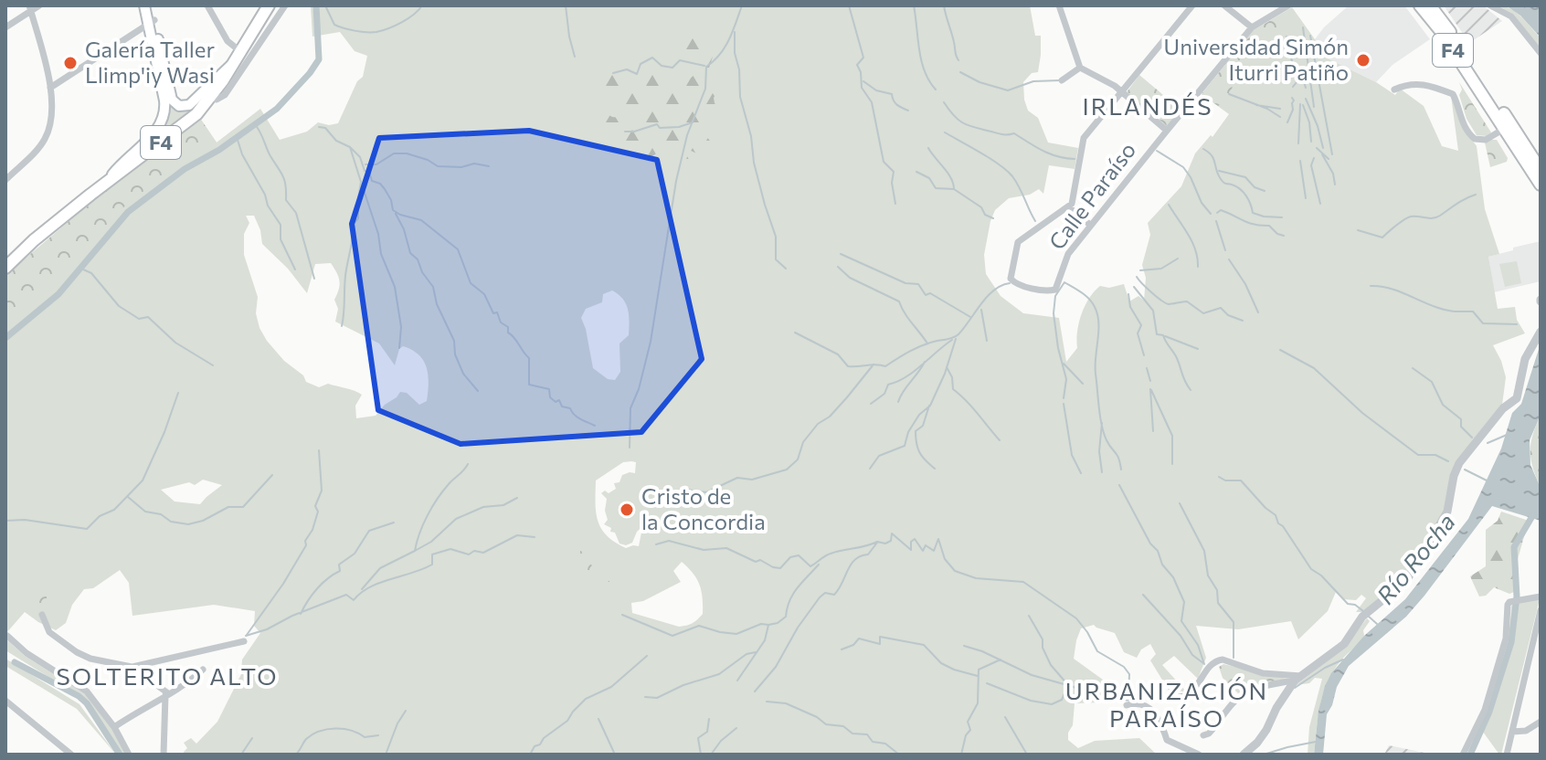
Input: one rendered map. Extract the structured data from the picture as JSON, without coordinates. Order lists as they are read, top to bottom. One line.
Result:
{"streets":{"highway":["F4"],"street":["Calle Paraíso"]},"districts":["IRLANDÉS","SOLTERITO ALTO","URBANIZACIÓN PARAÍSO"],"water":["Río Rocha"],"places":["Universidad Simón Iturri Patiño","Galería Taller Llimp'iy Wasi","Cristo de la Concordia"]}
